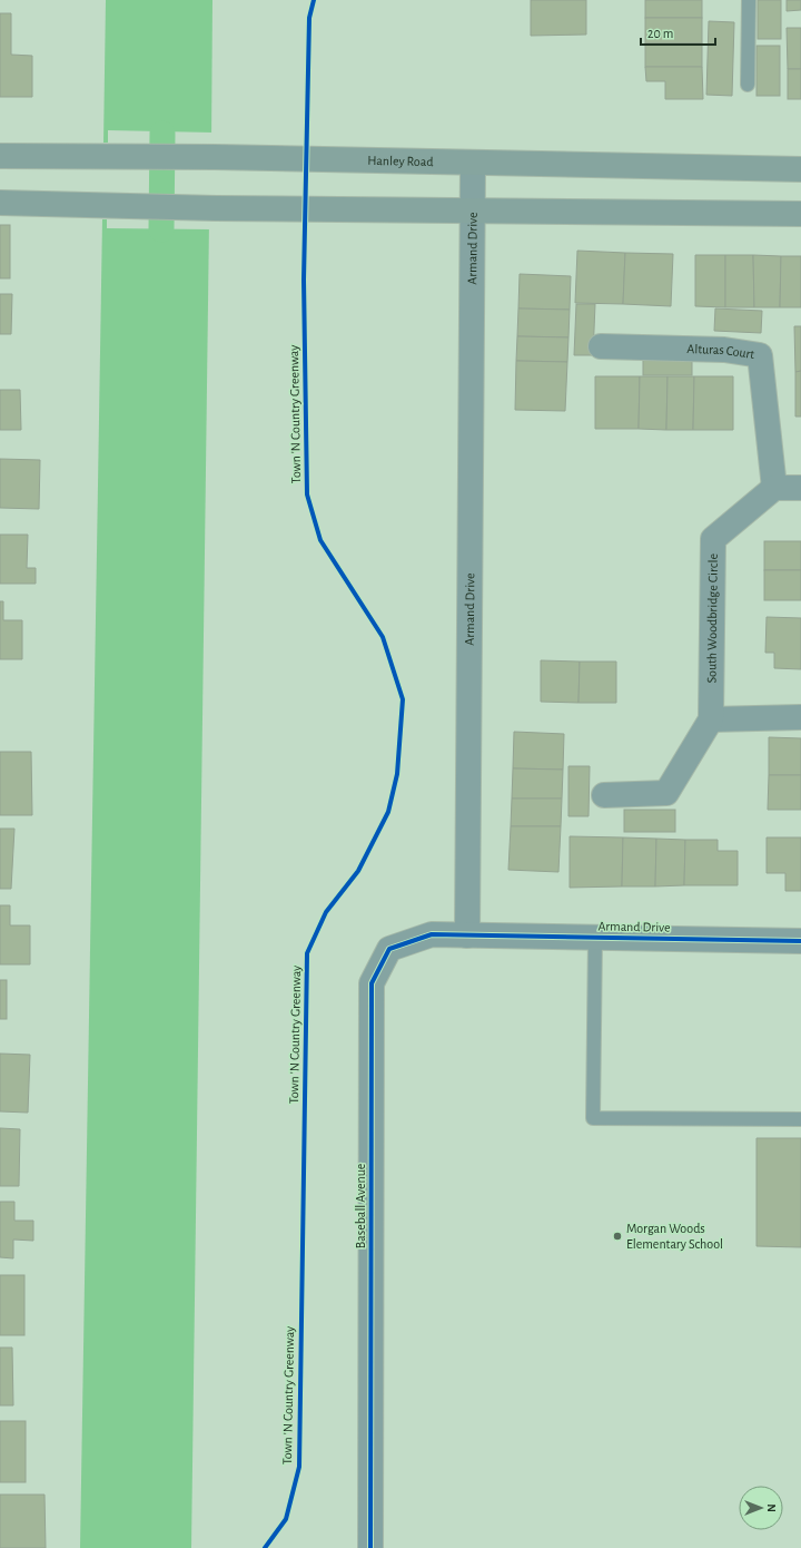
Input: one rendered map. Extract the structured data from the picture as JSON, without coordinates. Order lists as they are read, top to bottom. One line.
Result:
{"streets":{"main road":["Hanley Road"],"street":["Armand Drive","Alturas Court","South Woodbridge Circle","Baseball Avenue"],"cycle path":["Town 'N Country Greenway"]},"crossings":[["Hanley Road","Armand Drive"],["Armand Drive","Baseball Avenue"],["Alturas Court","South Woodbridge Circle"]],"places":["Morgan Woods Elementary School"],"scale_bar":"20 m","north":"right"}
